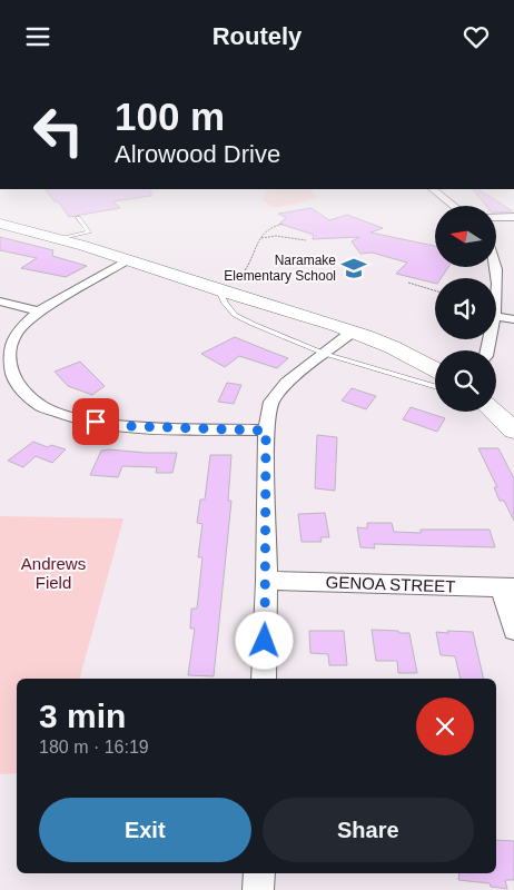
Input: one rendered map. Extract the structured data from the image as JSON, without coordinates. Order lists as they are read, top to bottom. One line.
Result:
{"streets":{"street":["GENOA STREET"]},"parks":["Andrews Field"],"places":{"school or university":["Naramake Elementary School"]},"north":"left","page":{"header":"Routely","turn":["100 m","Alrowood Drive"],"heading":["3 min","180 m · 16:19"],"buttons":["Exit","Share"]}}
